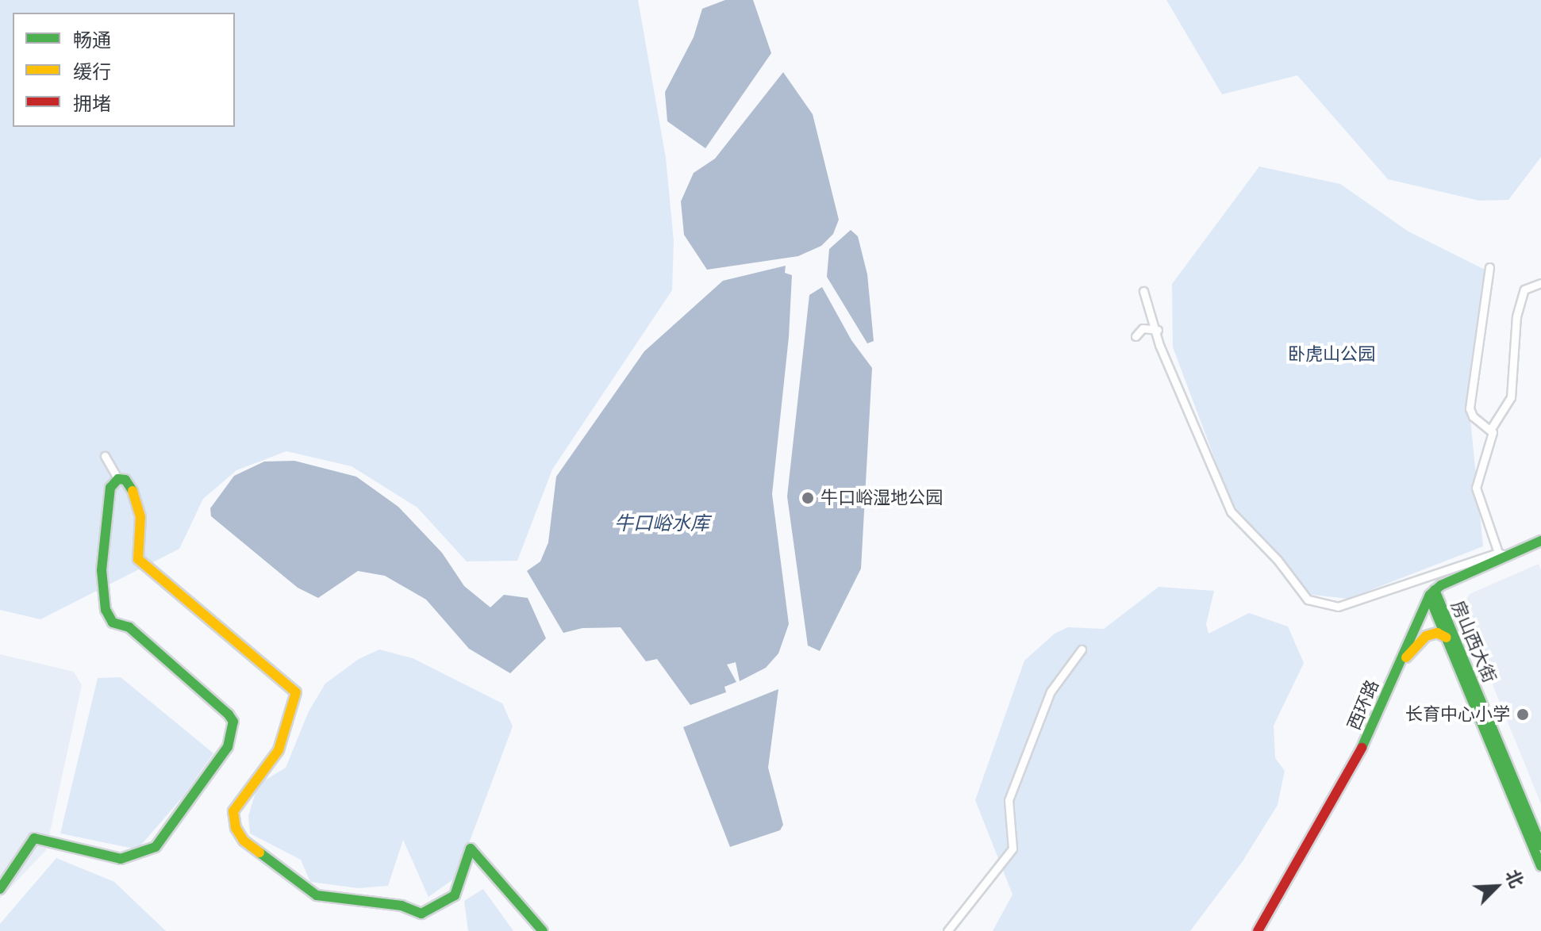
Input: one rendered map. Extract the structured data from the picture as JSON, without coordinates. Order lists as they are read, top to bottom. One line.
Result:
{"streets":{"main road":["房山西大街","西环路"]},"crossings":[["房山西大街","西环路"]],"water":["牛口峪水库"],"parks":["卧虎山公园"],"places":["牛口峪湿地公园","长育中心小学"],"legend":["畅通","缓行","拥堵"],"north":"top right"}
